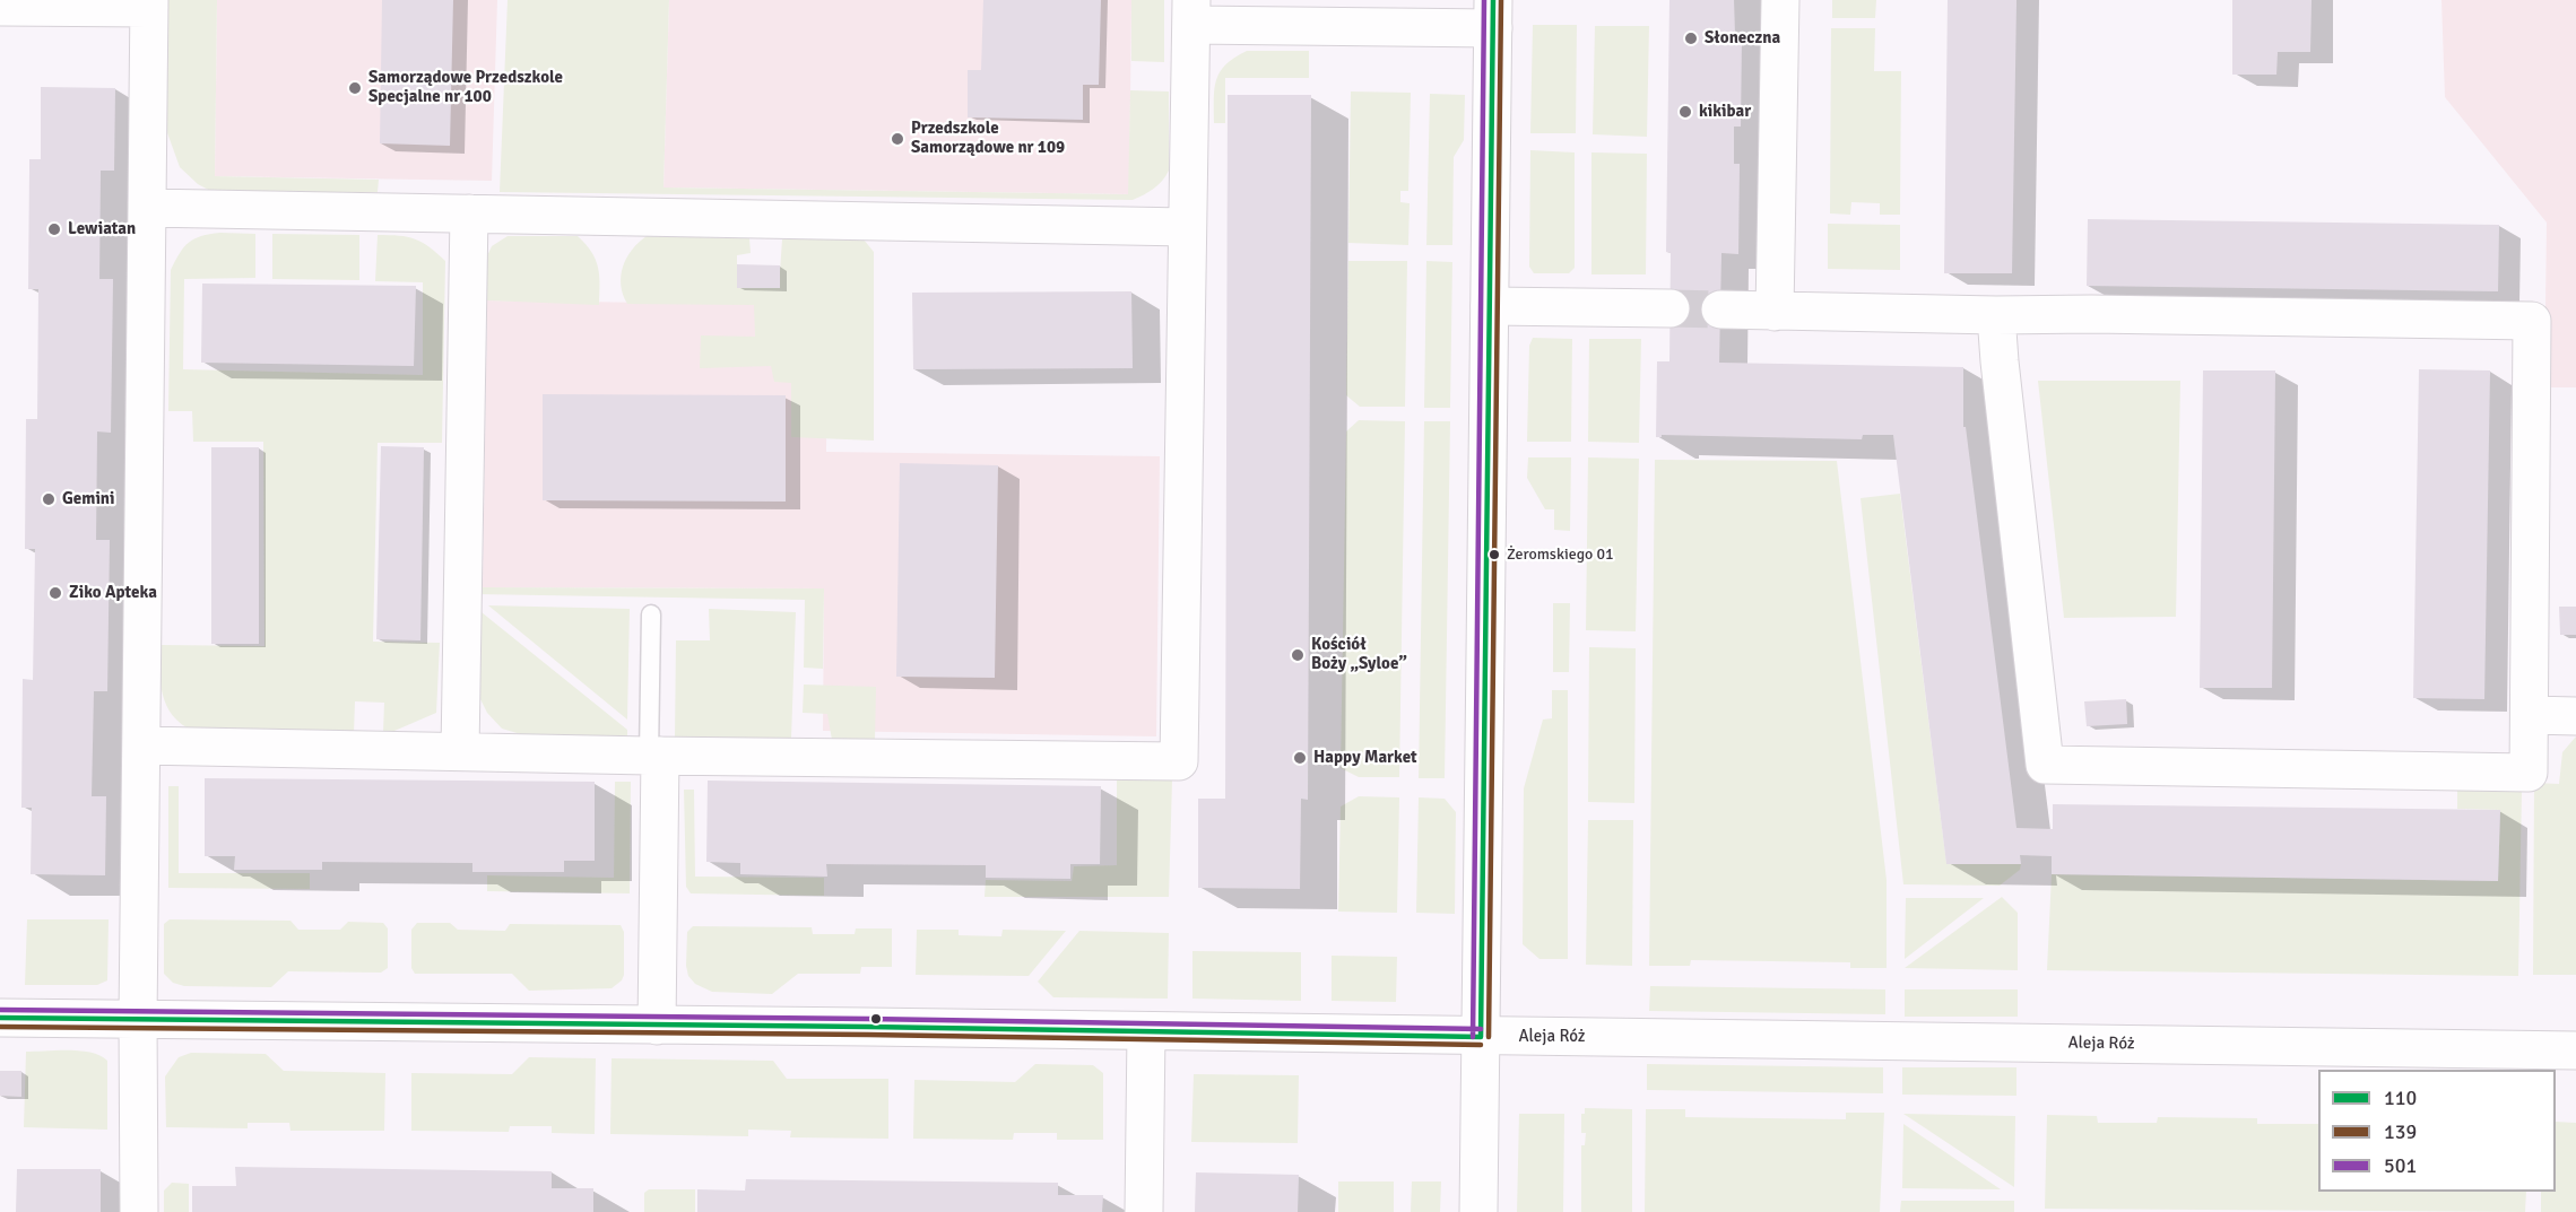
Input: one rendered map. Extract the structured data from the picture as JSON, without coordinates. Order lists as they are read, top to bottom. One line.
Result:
{"streets":{"street":["Aleja Róż"]},"places":["Słoneczna","Samorządowe Przedszkole Specjalne nr 100","kikibar","Przedszkole Samorządowe nr 109","Lewiatan","Gemini","Żeromskiego 01","Ziko Apteka","Kościół Boży „Syloe”","Happy Market"],"lines":["transit line 110","transit line 139","transit line 501"],"legend":["110","139","501"]}
